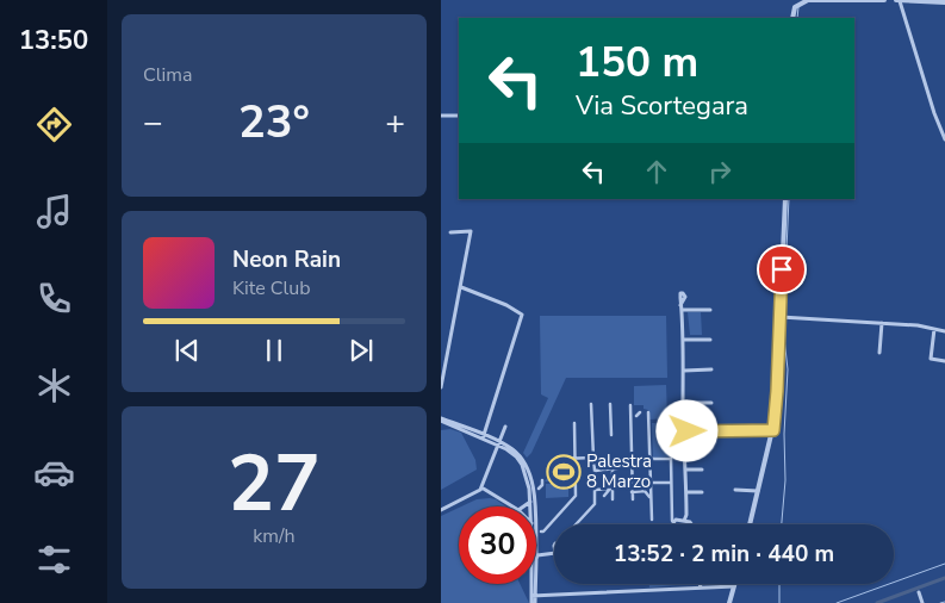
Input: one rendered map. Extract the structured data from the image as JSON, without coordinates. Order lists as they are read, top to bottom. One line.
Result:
{"places":{"sports":["Palestra 8 Marzo"]},"page":{"tabs":"13:50","tile":["Clima",["27","km/h"]],"turn":["150 m","Via Scortegara"],"heat":["−","23°","+"],"song":["Neon Rain","Kite Club"],"limit":"30","trip":"13:52 · 2 min · 440 m"}}
